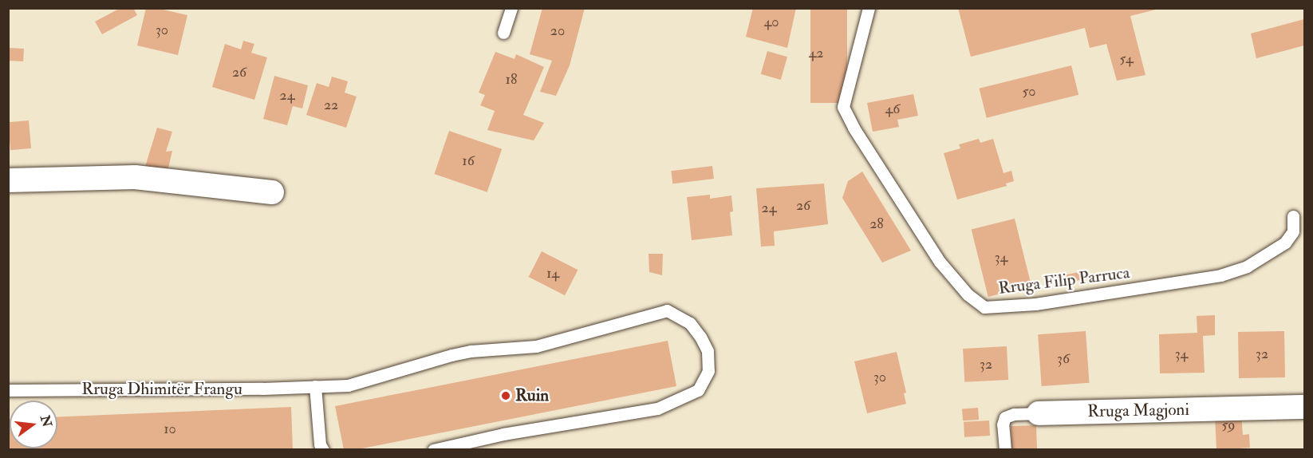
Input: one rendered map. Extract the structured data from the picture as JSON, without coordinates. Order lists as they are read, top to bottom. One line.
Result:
{"streets":{"street":["Rruga Magjoni"],"lane":["Rruga Filip Parruca","Rruga Dhimitër Frangu"]},"places":["Ruin"],"house_numbers":["40","30","20","42","54","26","18","50","24","22","46","16","26","24","28","34","14","34","32","36","32","30","59","10"],"north":"right"}
